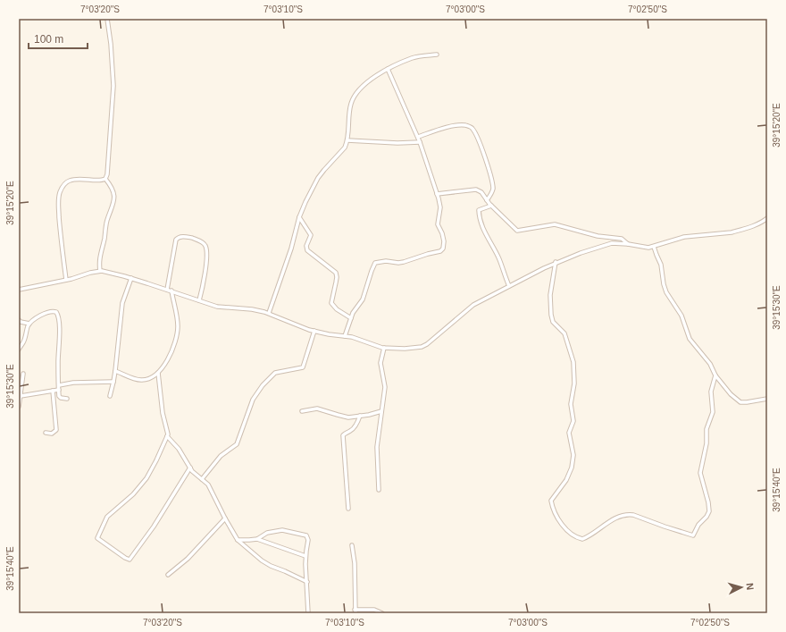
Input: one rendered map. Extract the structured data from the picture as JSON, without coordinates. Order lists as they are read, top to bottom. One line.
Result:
{"scale_bar":"100 m","north":"right","coordinates":["7°03'20\"S","7°03'10\"S","7°03'00\"S","7°02'50\"S","39°15'20\"E","39°15'30\"E","39°15'40\"E"]}
